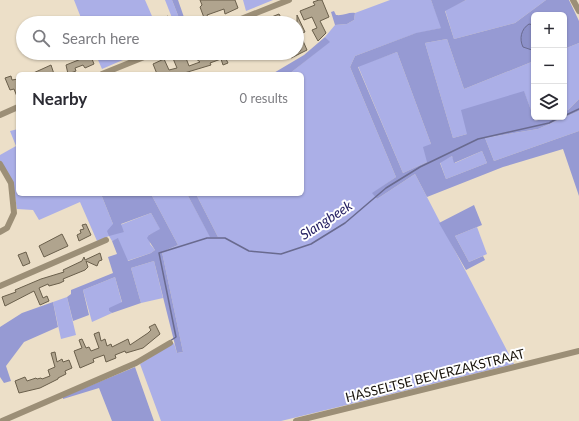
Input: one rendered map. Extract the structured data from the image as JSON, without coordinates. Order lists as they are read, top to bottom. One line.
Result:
{"streets":{"street":["HASSELTSE BEVERZAKSTRAAT"]},"water":["Slangbeek"],"page":{"map_buttons":["+","−"],"search":"Search here","heading":["Nearby","0 results"]}}
